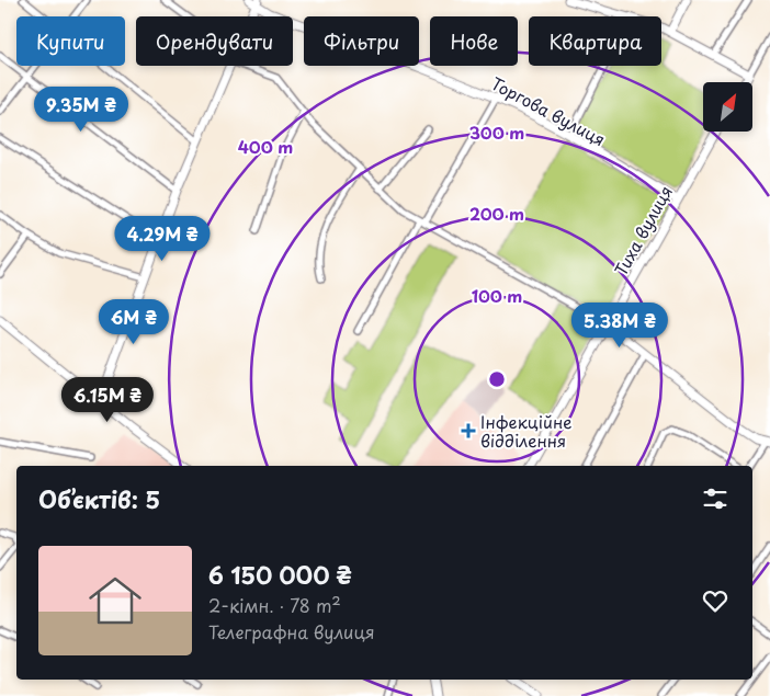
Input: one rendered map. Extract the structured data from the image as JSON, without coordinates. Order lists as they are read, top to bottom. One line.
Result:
{"streets":{"main road":["Торгова вулиця","Тиха вулиця"]},"crossings":[["Торгова вулиця","Тиха вулиця"]],"places":{"health":["Інфекційне відділення"]},"north":"top right","page":{"chip":["Купити","Орендувати","Фільтри","Нове","Квартира"],"price":["9.35M ₴","4.29M ₴","6M ₴","5.38M ₴","6.15M ₴"],"heading":"Об’єктів: 5","list":[{"name":"6 150 000 ₴","note":"2-кімн. · 78 m² · Телеграфна вулиця"}]},"rings":["300 m","400 m","200 m","100 m"]}
